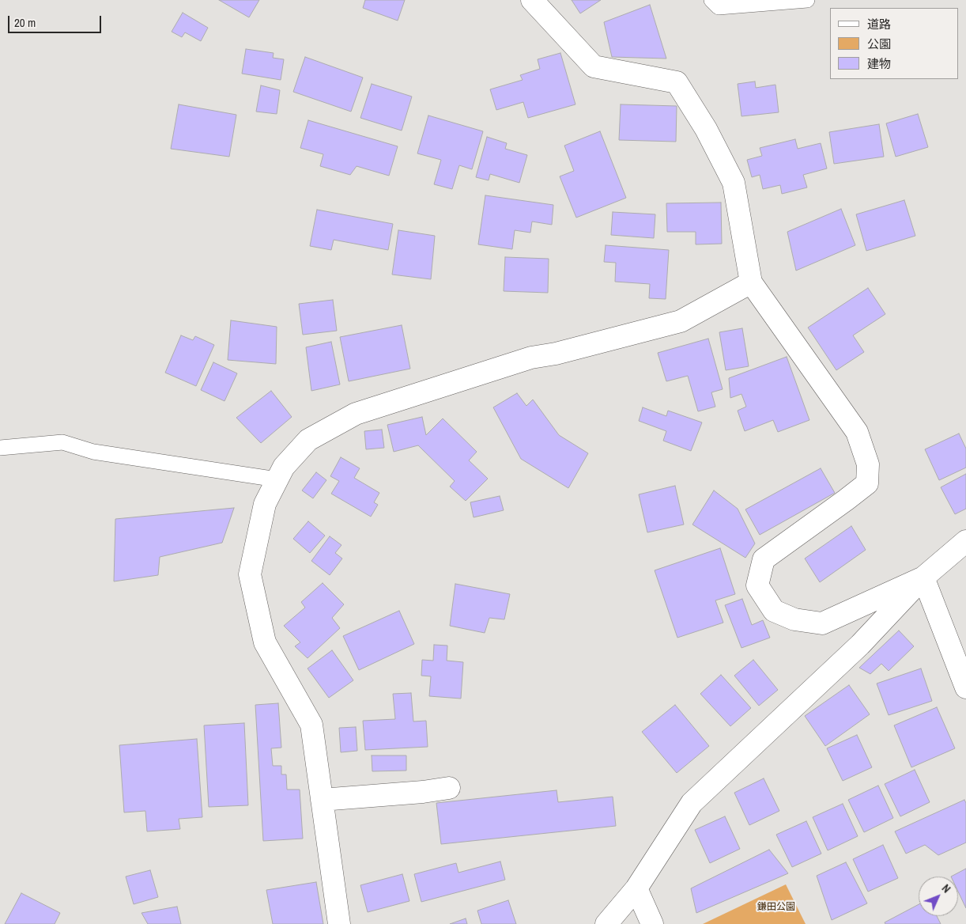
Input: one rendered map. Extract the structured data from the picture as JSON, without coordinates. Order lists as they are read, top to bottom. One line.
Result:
{"parks":["鎌田公園"],"legend":["道路","公園","建物"],"scale_bar":"20 m","north":"top right"}
